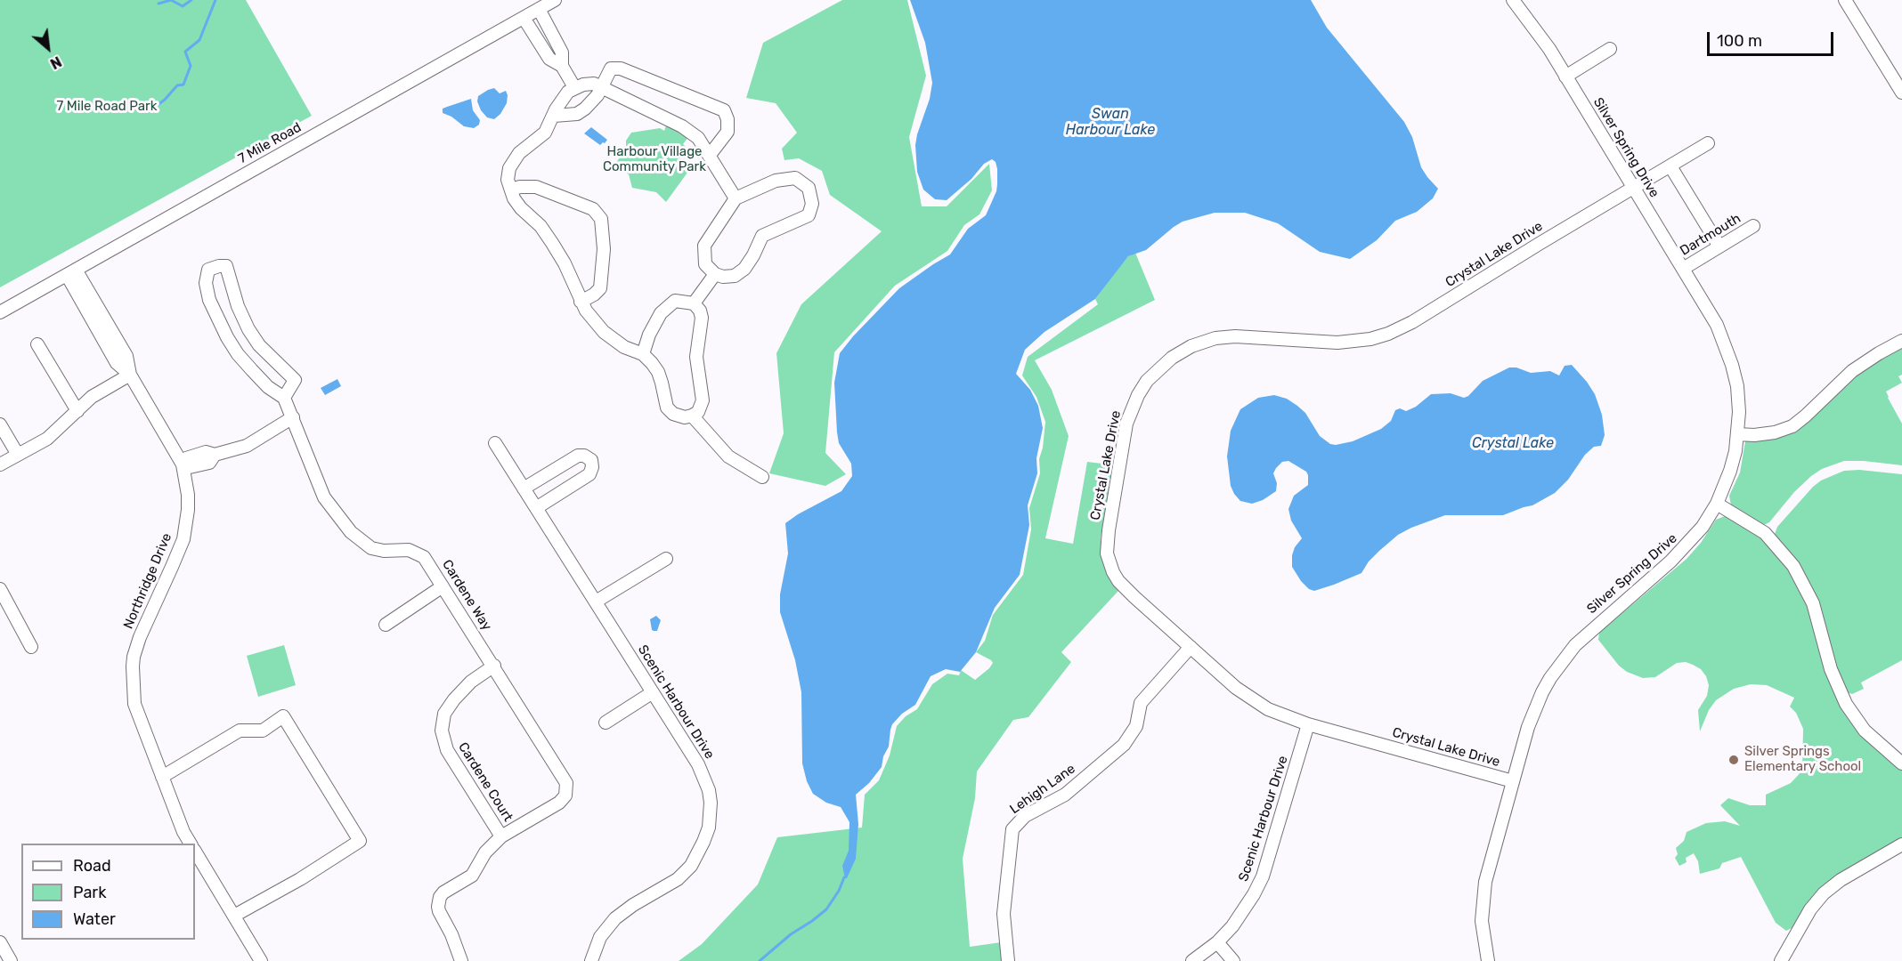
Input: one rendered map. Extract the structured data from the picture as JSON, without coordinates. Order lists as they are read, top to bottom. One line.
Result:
{"streets":{"street":["7 Mile Road","Silver Spring Drive","Dartmouth","Crystal Lake Drive","Northridge Drive","Cardene Way","Scenic Harbour Drive","Cardene Court","Lehigh Lane"]},"crossings":[["7 Mile Road","Northridge Drive"],["Silver Spring Drive","Dartmouth"],["Silver Spring Drive","Crystal Lake Drive"],["Crystal Lake Drive","Scenic Harbour Drive"],["Crystal Lake Drive","Lehigh Lane"],["Cardene Way","Cardene Court"]],"water":["Swan Harbour Lake","Crystal Lake"],"parks":["7 Mile Road Park","Harbour Village Community Park"],"places":["Silver Springs Elementary School"],"legend":["Road","Park","Water"],"scale_bar":"100 m","north":"bottom right"}
